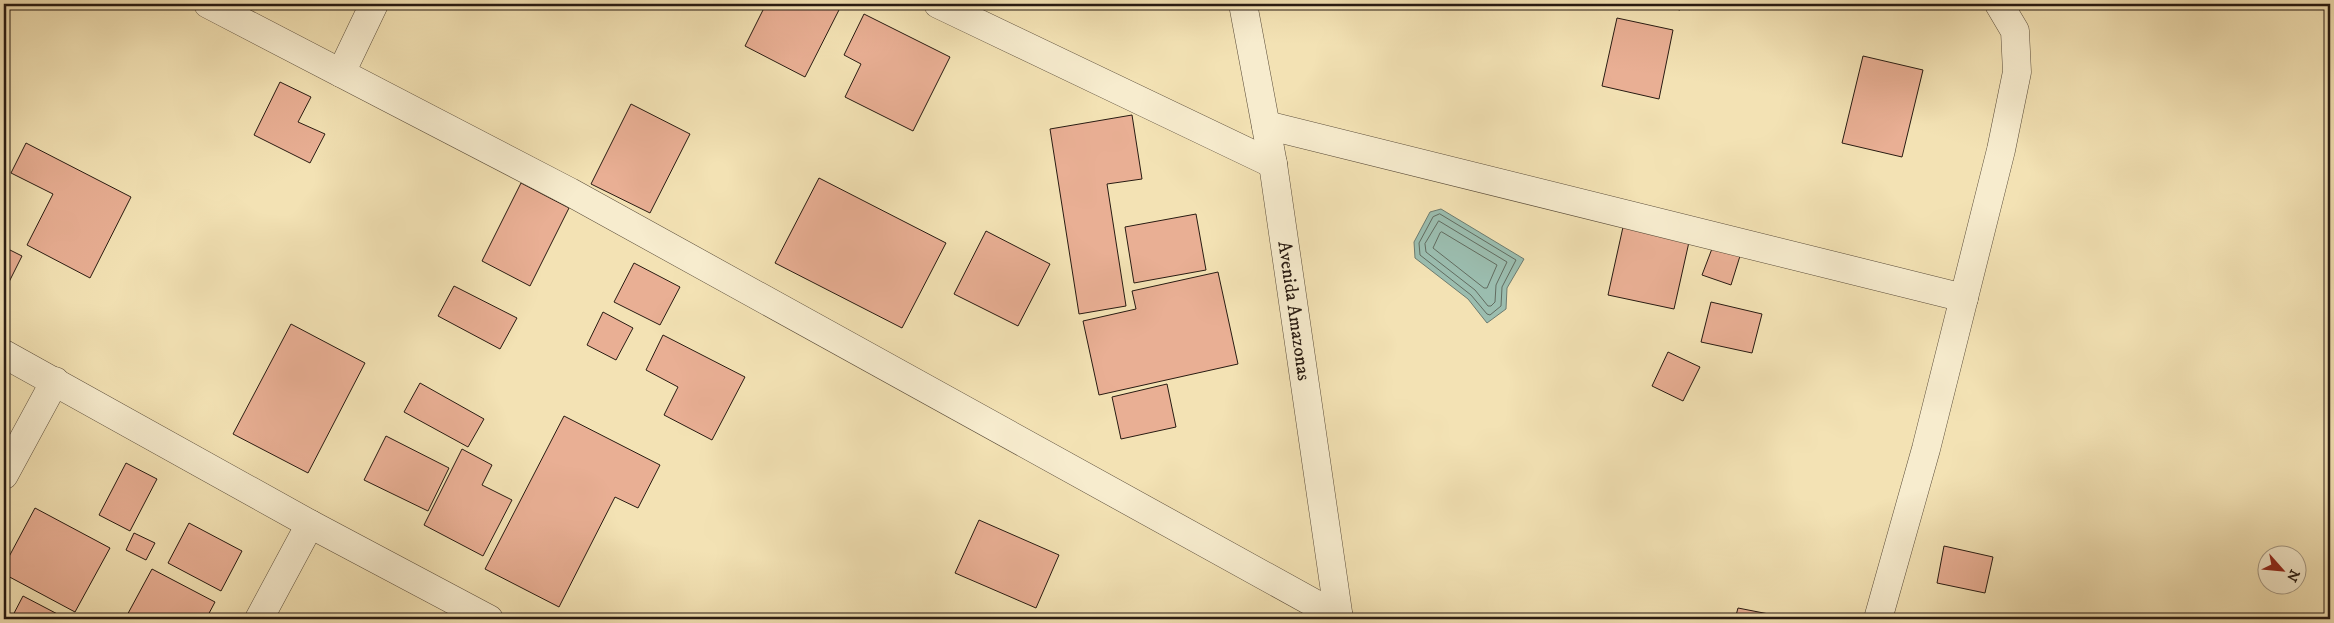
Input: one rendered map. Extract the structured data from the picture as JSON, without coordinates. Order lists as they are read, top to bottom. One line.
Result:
{"streets":{"street":["Avenida Amazonas"]},"north":"bottom right"}
